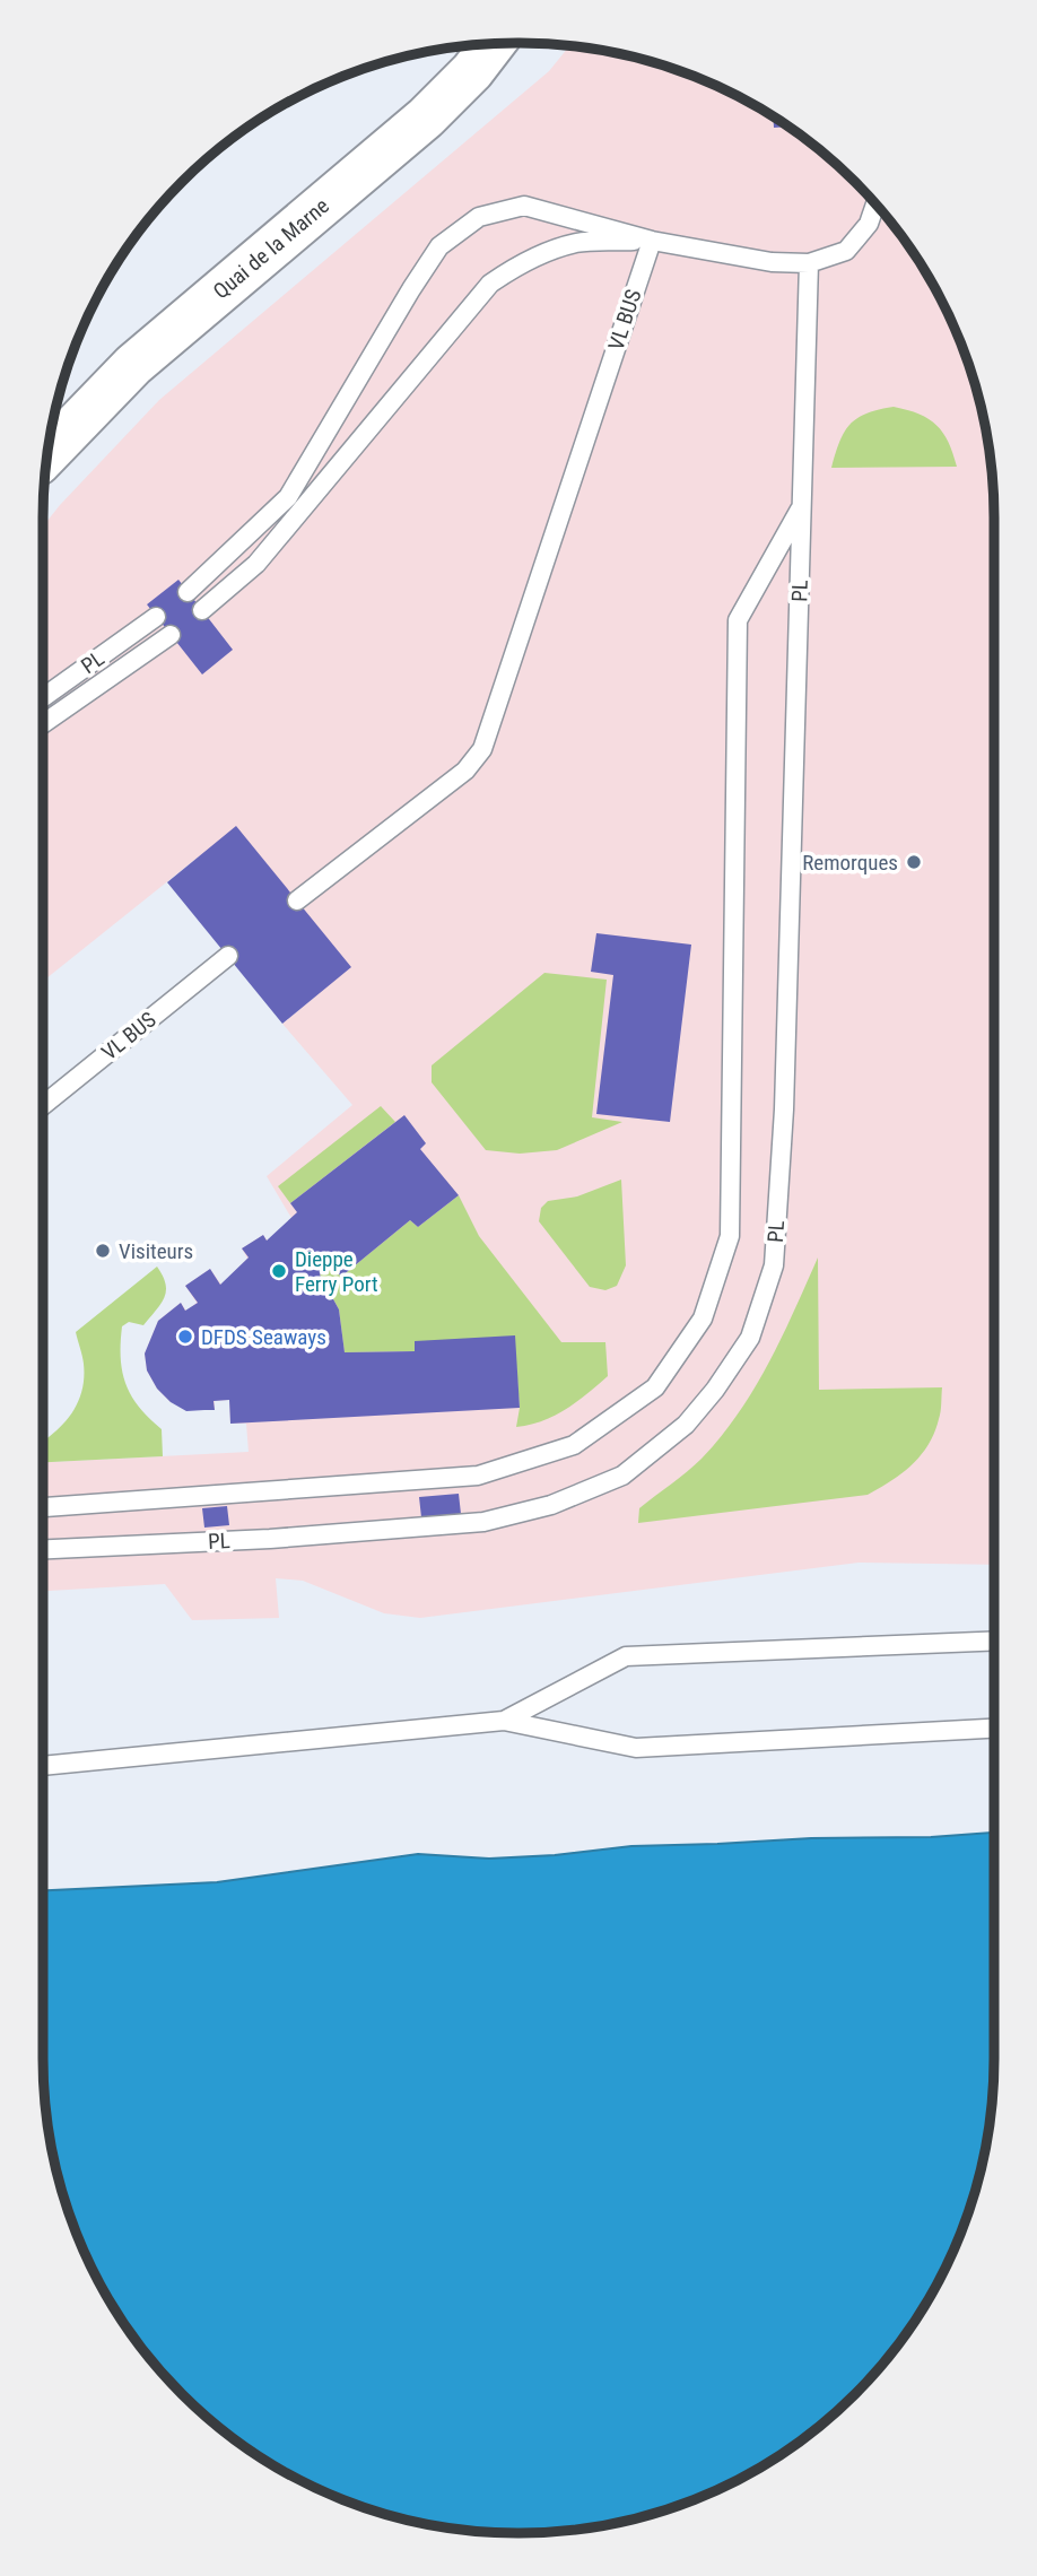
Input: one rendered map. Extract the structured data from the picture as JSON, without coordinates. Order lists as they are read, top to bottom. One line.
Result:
{"streets":{"street":["Quai de la Marne"],"lane":["VL BUS","PL"]},"places":["Remorques","Visiteurs","Dieppe Ferry Port","DFDS Seaways"]}
